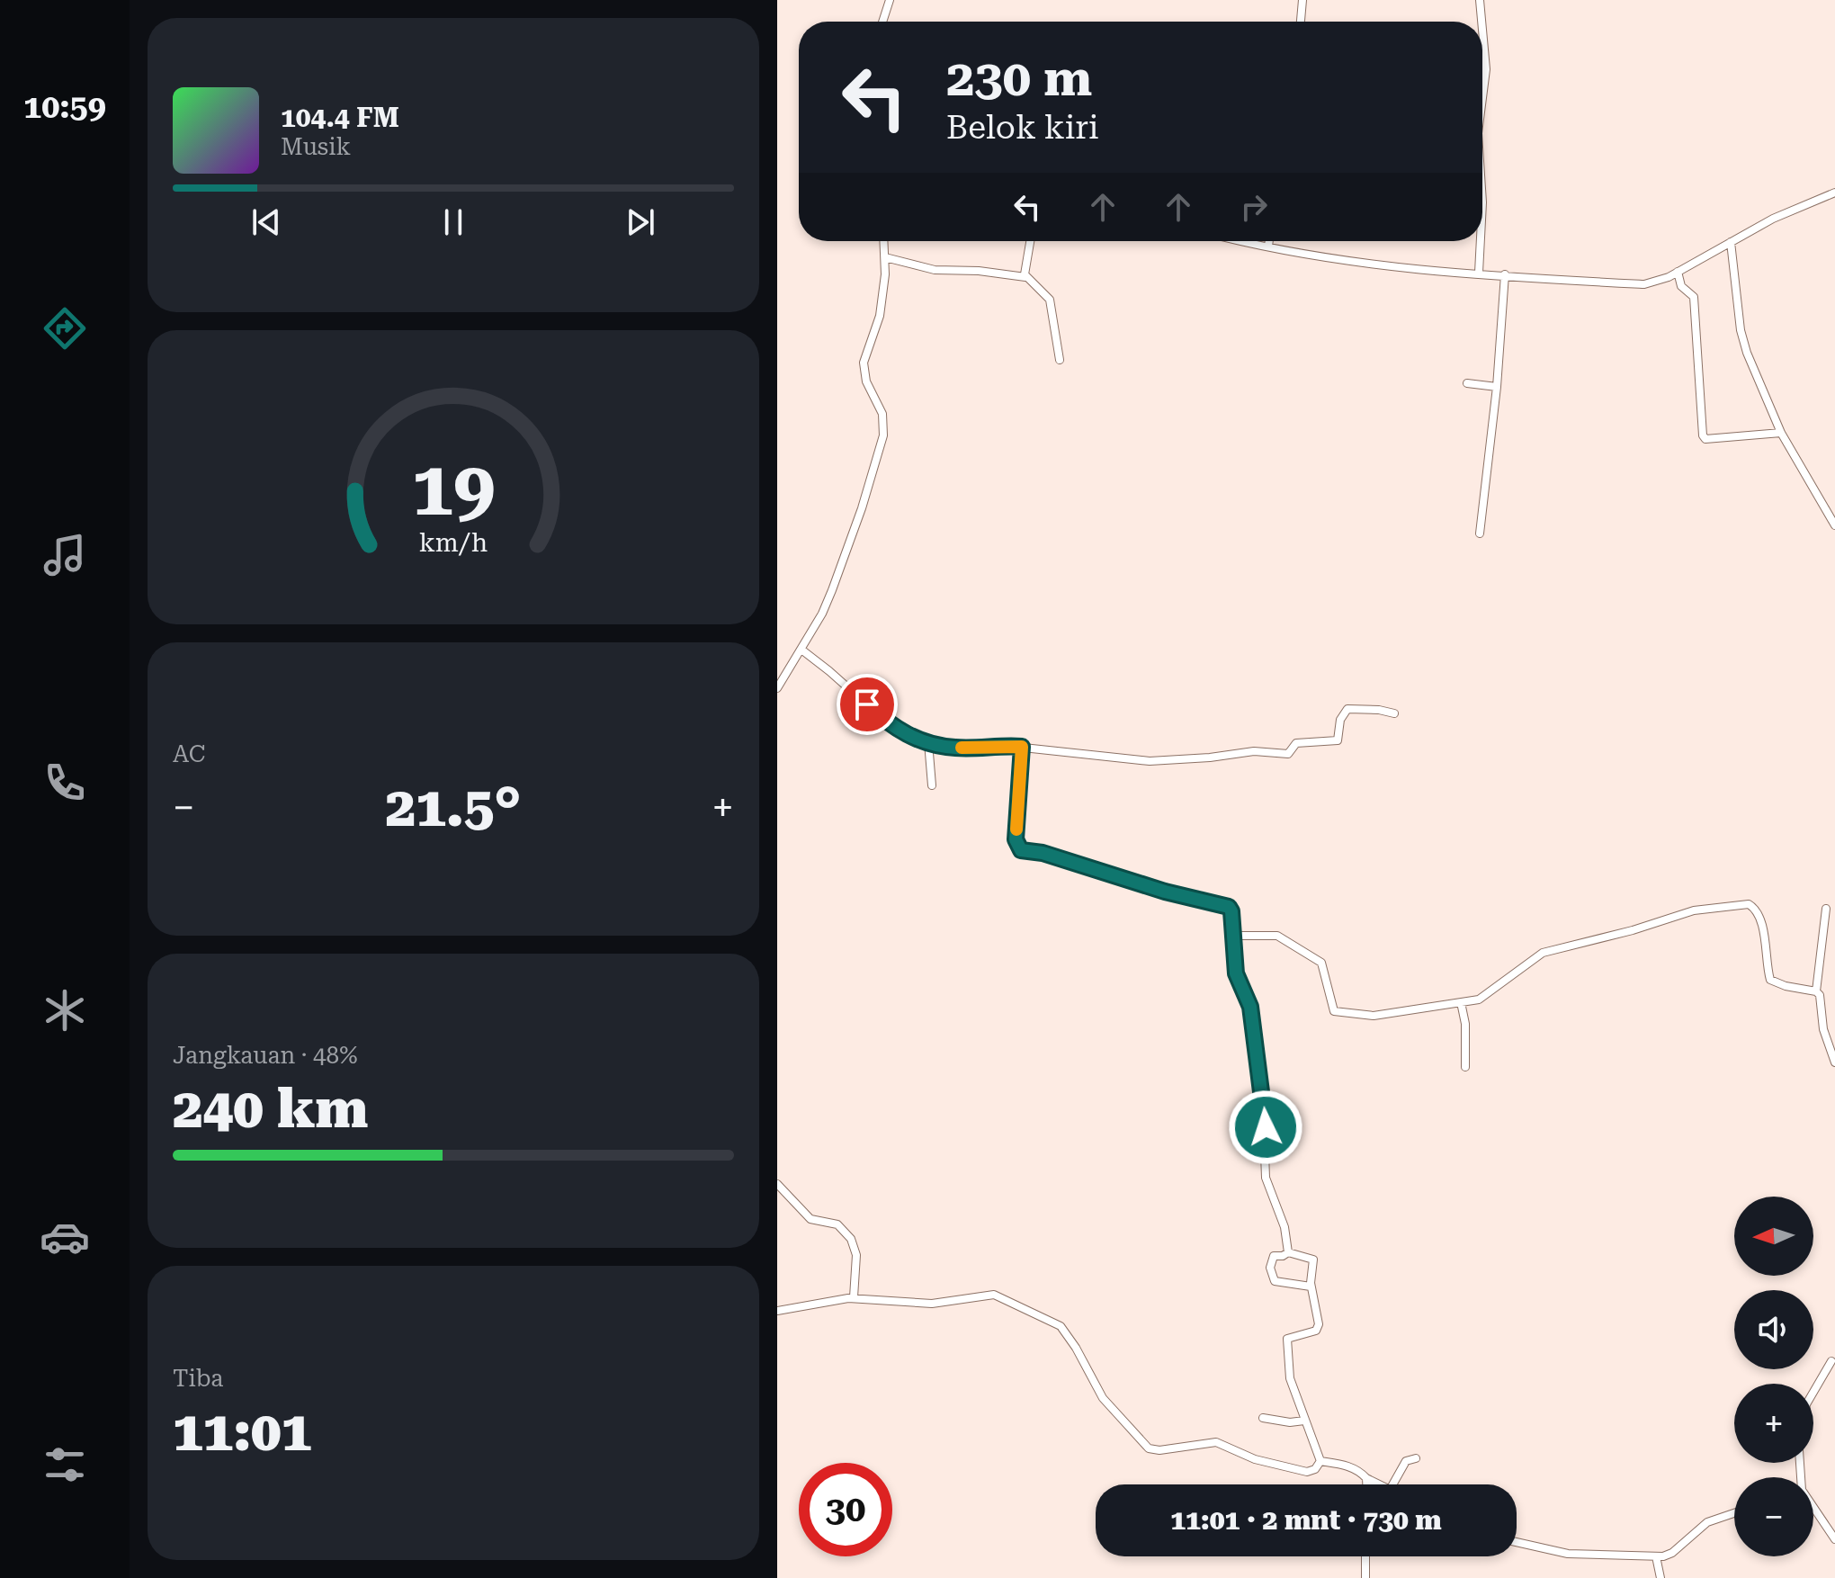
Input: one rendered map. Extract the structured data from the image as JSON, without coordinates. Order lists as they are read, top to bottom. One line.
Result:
{"north":"left","page":{"tabs":"10:59","turn":["230 m","Belok kiri"],"song":["104.4 FM","Musik"],"tile":["AC",["Jangkauan · 48%","240 km"],["Tiba","11:01"]],"heat":["−","21.5°","+"],"map_buttons":["+","−"],"limit":"30","trip":"11:01 · 2 mnt · 730 m","gauge":["19","km/h"]}}
